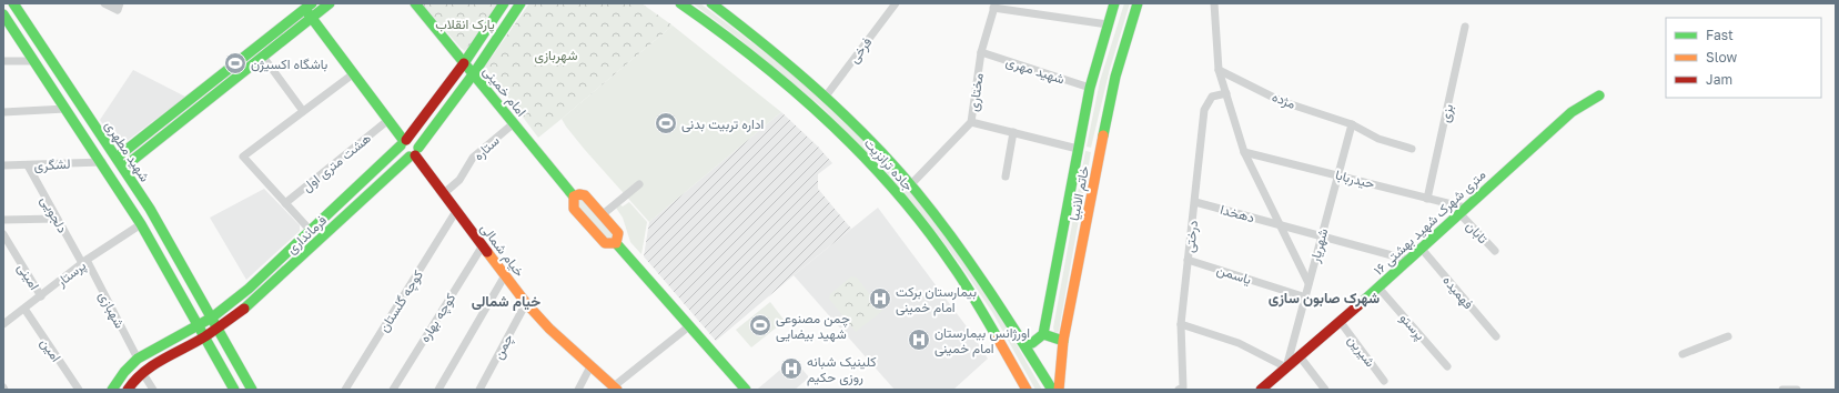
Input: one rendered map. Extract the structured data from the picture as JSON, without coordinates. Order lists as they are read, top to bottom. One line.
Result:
{"streets":{"main road":["امام خمینی","شهید مطهری","جاده ترانزیت","خاتم الانبیا","۱۶ متری شهرک شهيد بهشتی","فرمانداری","خیام شمالی"],"street":["فرخی","شهید مهری","مختاری","مژده","بزی","ستاره","هشت متری اول","لشگری","حیدربابا","دهخدا","دلجویی","تابان","درختی","شهریار","پرستار","یاسمن","امینی","فهمیده","کوچه گلستان","شهبازی","کوچه بهاره","پرستو","چمن","امین","شیرین"]},"crossings":[["فرخی","جاده ترانزیت"],["شهید مهری","مختاری"],["شهید مهری","خاتم الانبیا"],["امام خمینی","ستاره"],["امام خمینی","فرمانداری"],["مختاری","جاده ترانزیت"],["مژده","شهریار"],["بزی","حیدربابا"],["ستاره","خیام شمالی"],["شهید مطهری","لشگری"],["شهید مطهری","فرمانداری"],["شهید مطهری","پرستار"],["لشگری","دلجویی"],["حیدربابا","۱۶ متری شهرک شهيد بهشتی"],["حیدربابا","تابان"],["حیدربابا","شهریار"],["دهخدا","۱۶ متری شهرک شهيد بهشتی"],["دهخدا","درختی"],["دهخدا","شهریار"],["دلجویی","پرستار"],["دلجویی","شهبازی"],["۱۶ متری شهرک شهيد بهشتی","تابان"],["۱۶ متری شهرک شهيد بهشتی","شهریار"],["۱۶ متری شهرک شهيد بهشتی","فهمیده"],["۱۶ متری شهرک شهيد بهشتی","پرستو"],["۱۶ متری شهرک شهيد بهشتی","شیرین"],["فرمانداری","خیام شمالی"],["درختی","یاسمن"],["شهریار","یاسمن"],["خیام شمالی","کوچه گلستان"],["خیام شمالی","کوچه بهاره"],["خیام شمالی","چمن"],["پرستار","امینی"],["پرستار","شهبازی"],["پرستار","امین"]],"districts":["شهرک صابون سازی","خیام شمالی"],"parks":["پارک انقلاب","شهربازی"],"places":{"sports":["باشگاه اکسیژن","اداره تربیت بدنی","چمن مصنوعی شهید بیضایی"],"hospital":["بیمارستان برکت امام خمینی","اورژانس بیمارستان امام خمینی","کلینیک شبانه روزی حکیم"]},"legend":["Fast","Slow","Jam"]}
